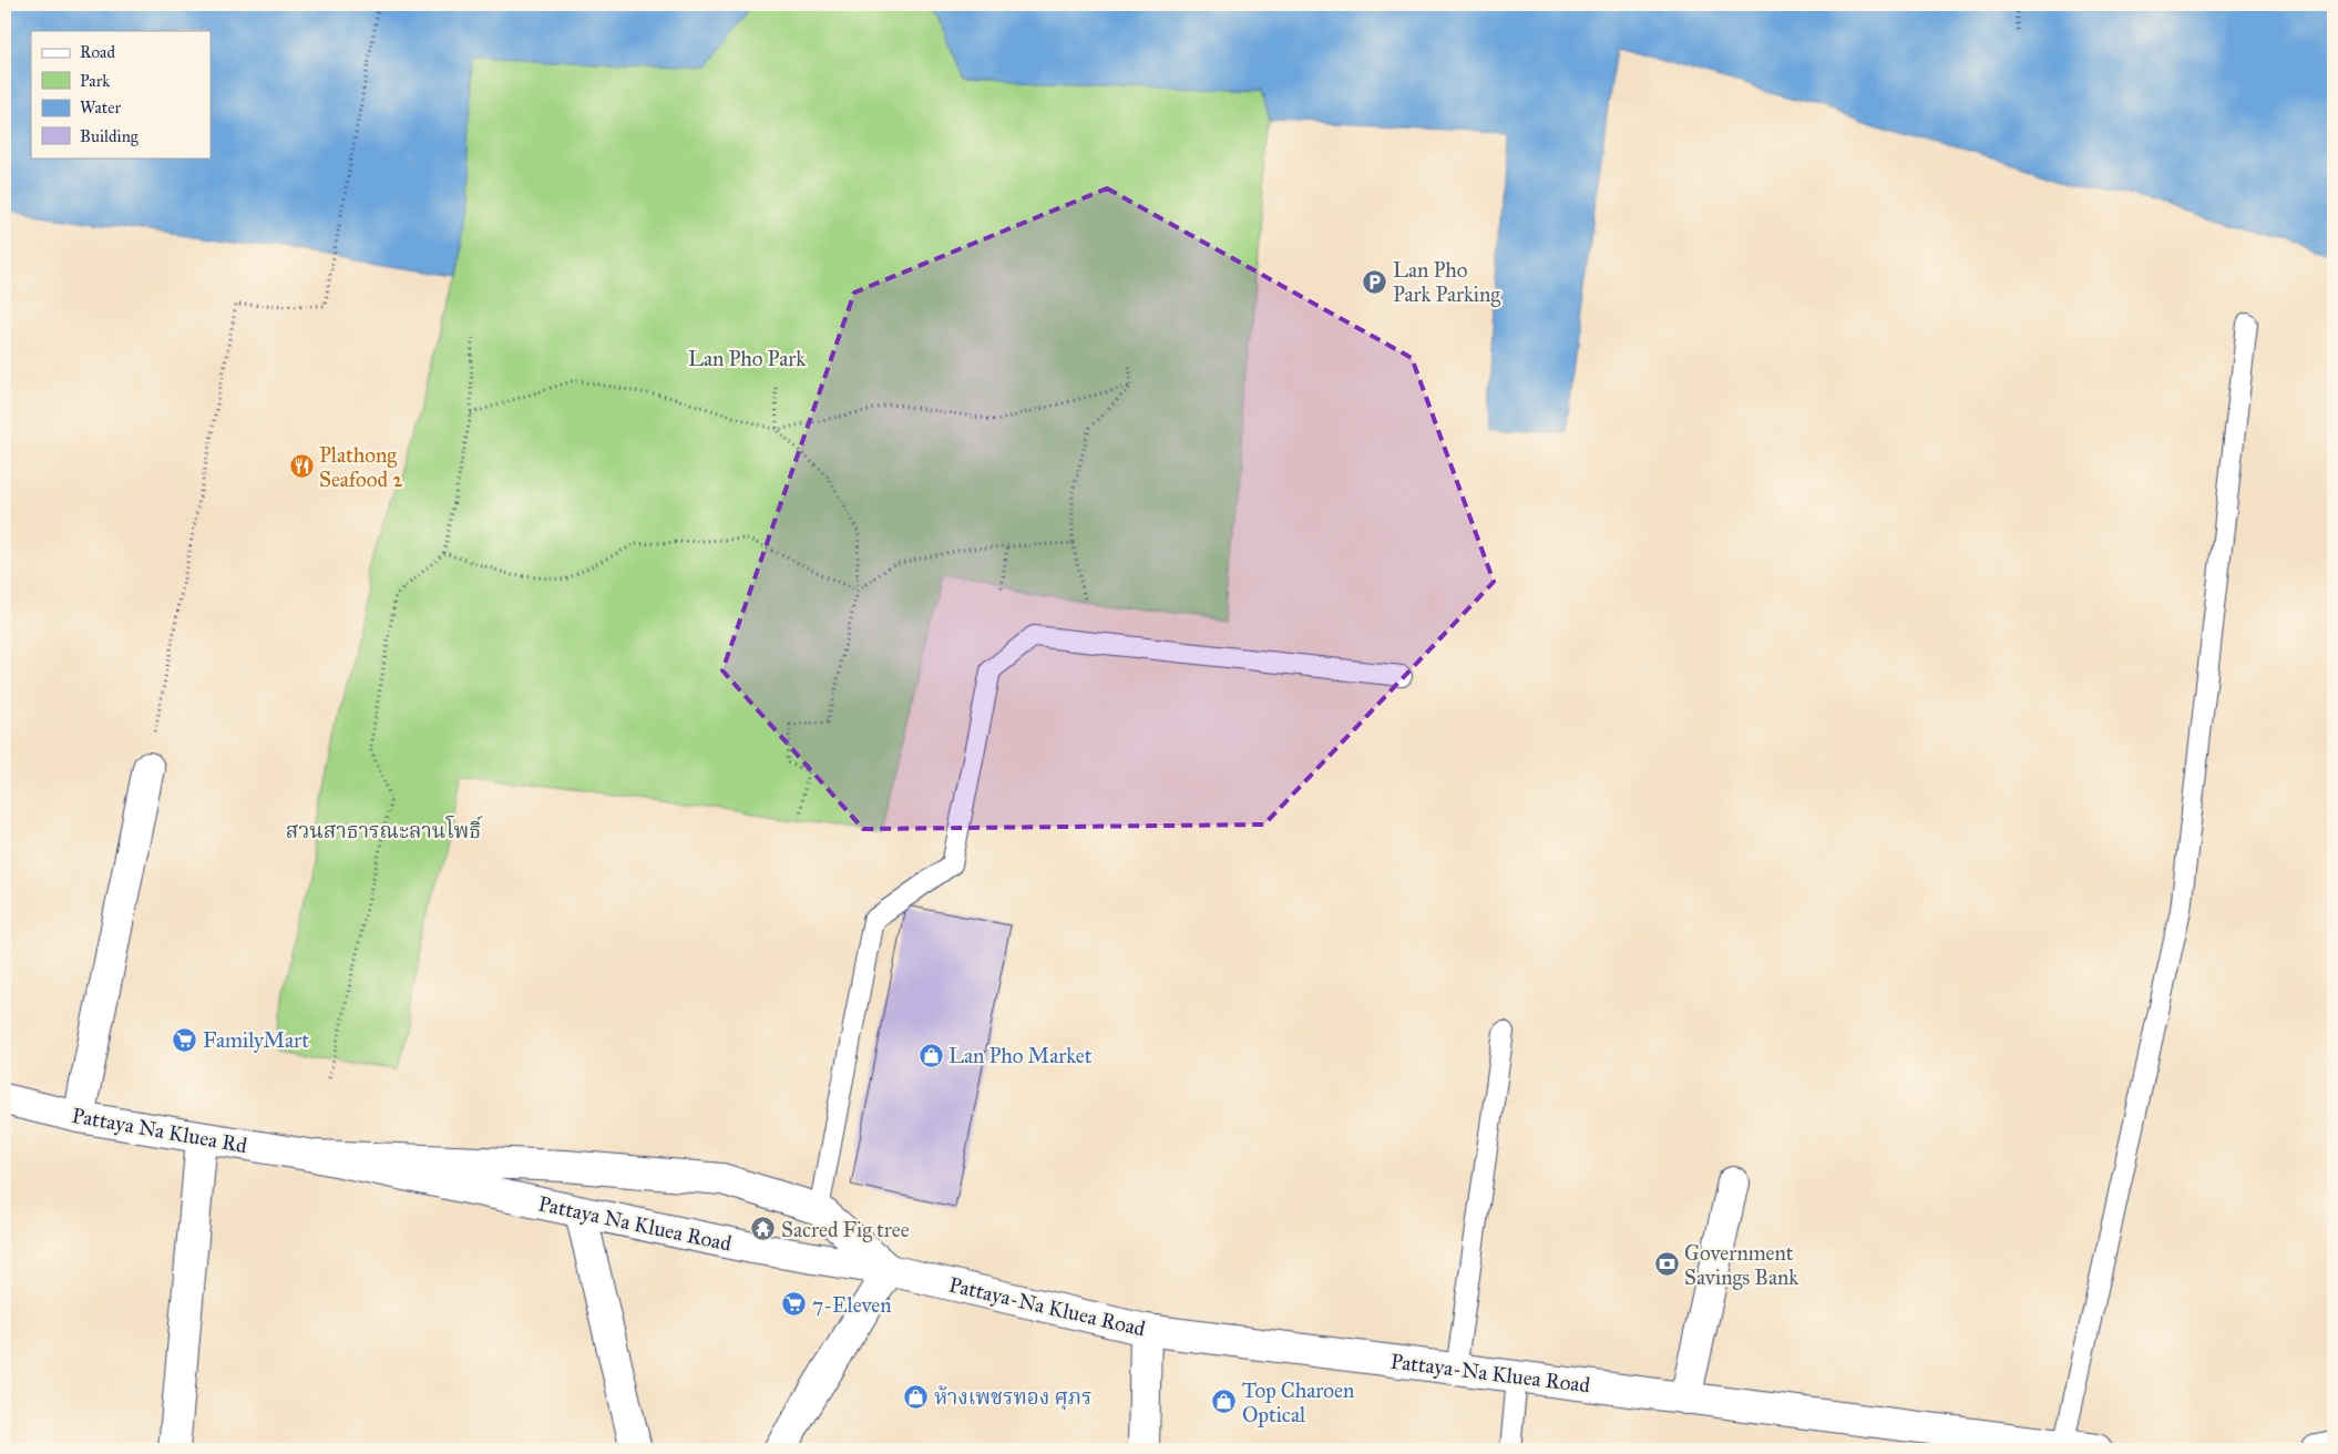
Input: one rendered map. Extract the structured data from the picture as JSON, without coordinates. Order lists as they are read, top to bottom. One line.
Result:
{"streets":{"street":["Pattaya Na Kluea Rd","Pattaya Na Kluea Road","Pattaya-Na Kluea Road"]},"crossings":[["Pattaya Na Kluea Rd","Pattaya Na Kluea Road"],["Pattaya Na Kluea Road","Pattaya-Na Kluea Road"]],"parks":["Lan Pho Park","สวนสาธารณะลานโพธิ์"],"places":{"parking":["Lan Pho Park Parking"],"restaurant":["Plathong Seafood 2"],"supermarket":["FamilyMart","7-Eleven"],"shop":["Lan Pho Market","ห้างเพชรทอง ศุภร","Top Charoen Optical"],"temple":["Sacred Fig tree"],"bank":["Government Savings Bank"]},"legend":["Road","Park","Water","Building"]}
